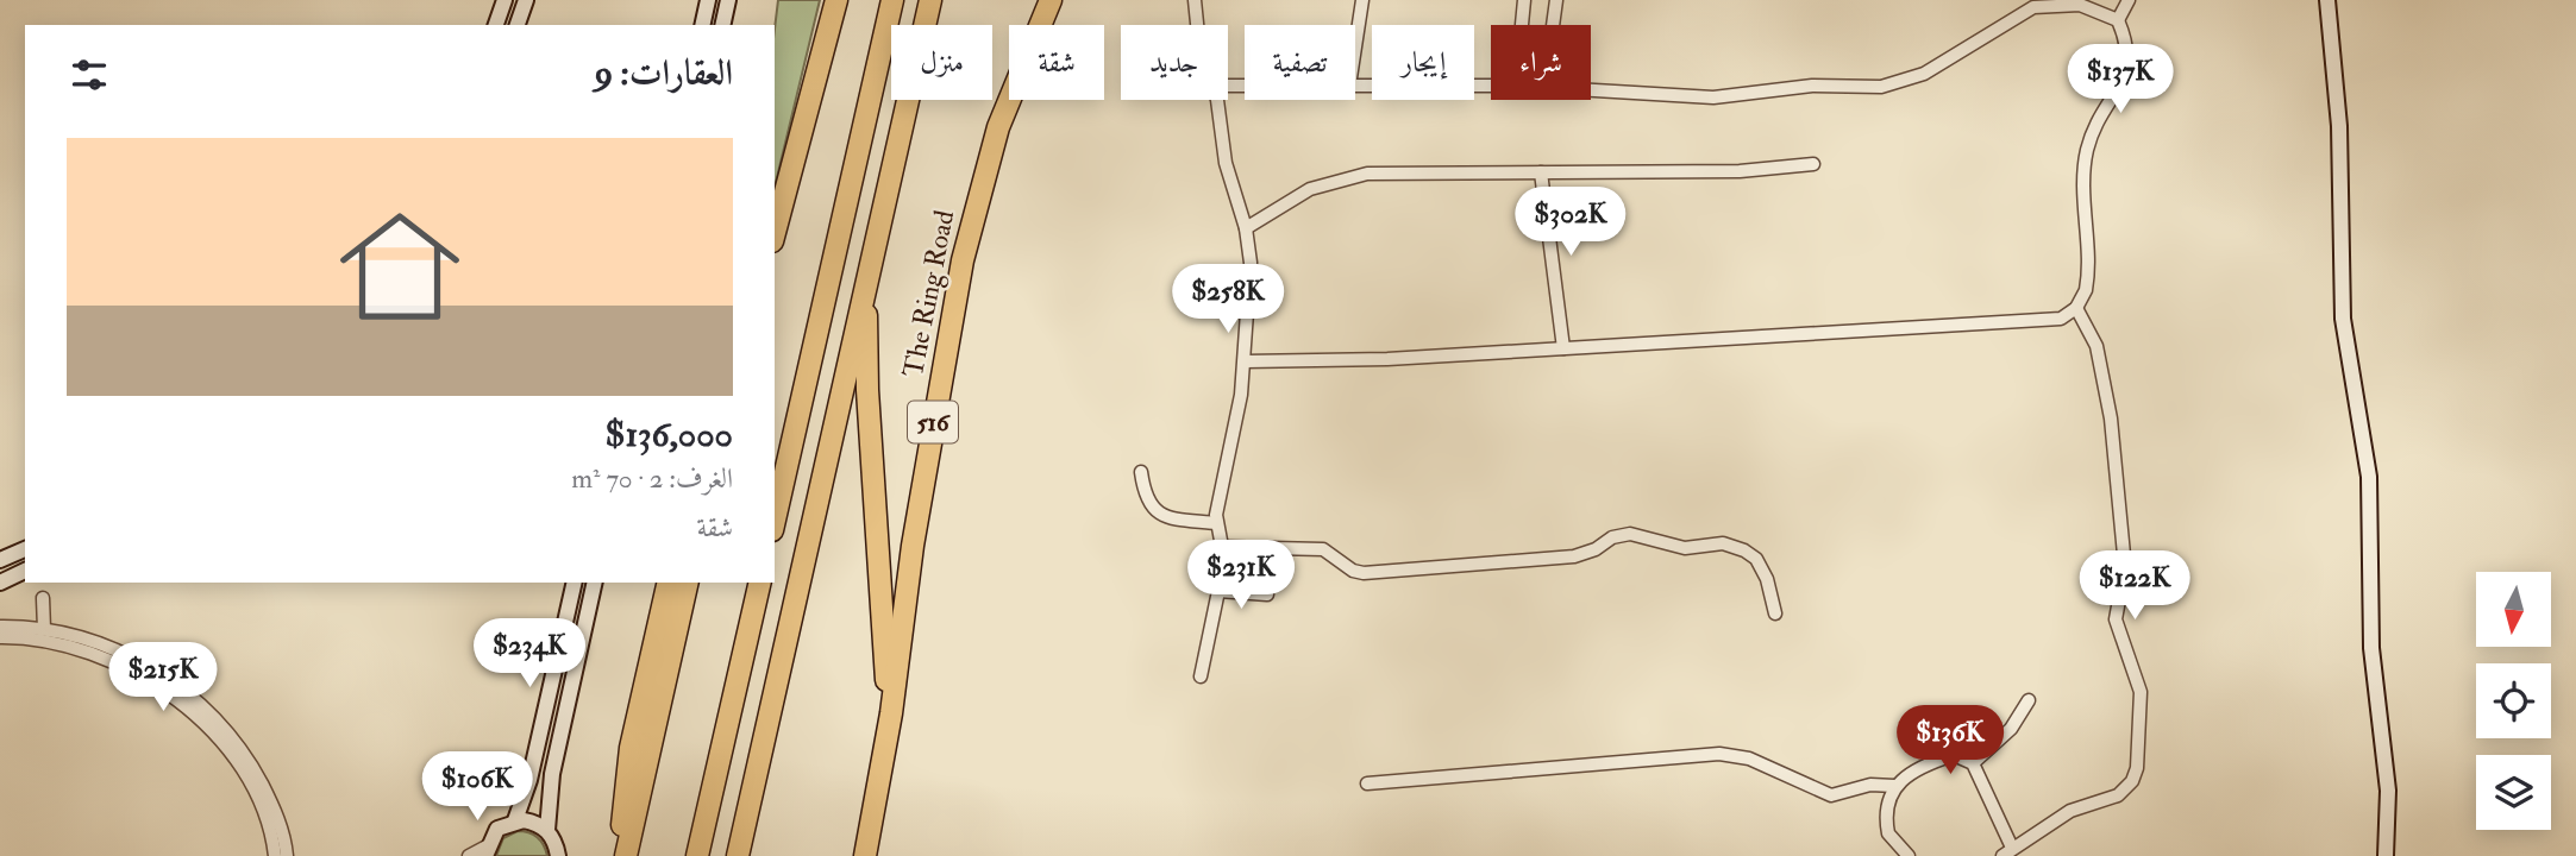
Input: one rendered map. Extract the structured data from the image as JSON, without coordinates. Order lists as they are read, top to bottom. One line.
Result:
{"streets":{"highway":["The Ring Road","516"]},"crossings":[["The Ring Road","516"]],"north":"bottom","page":{"chip":["شراء","إيجار","تصفية","جديد","شقة","منزل"],"heading":"العقارات: 9","price":["$137K","$302K","$258K","$231K","$122K","$234K","$215K","$136K","$106K"],"list":[{"name":"$136,000","note":"الغرف: 2 · 70 m² · شقة"}]}}
